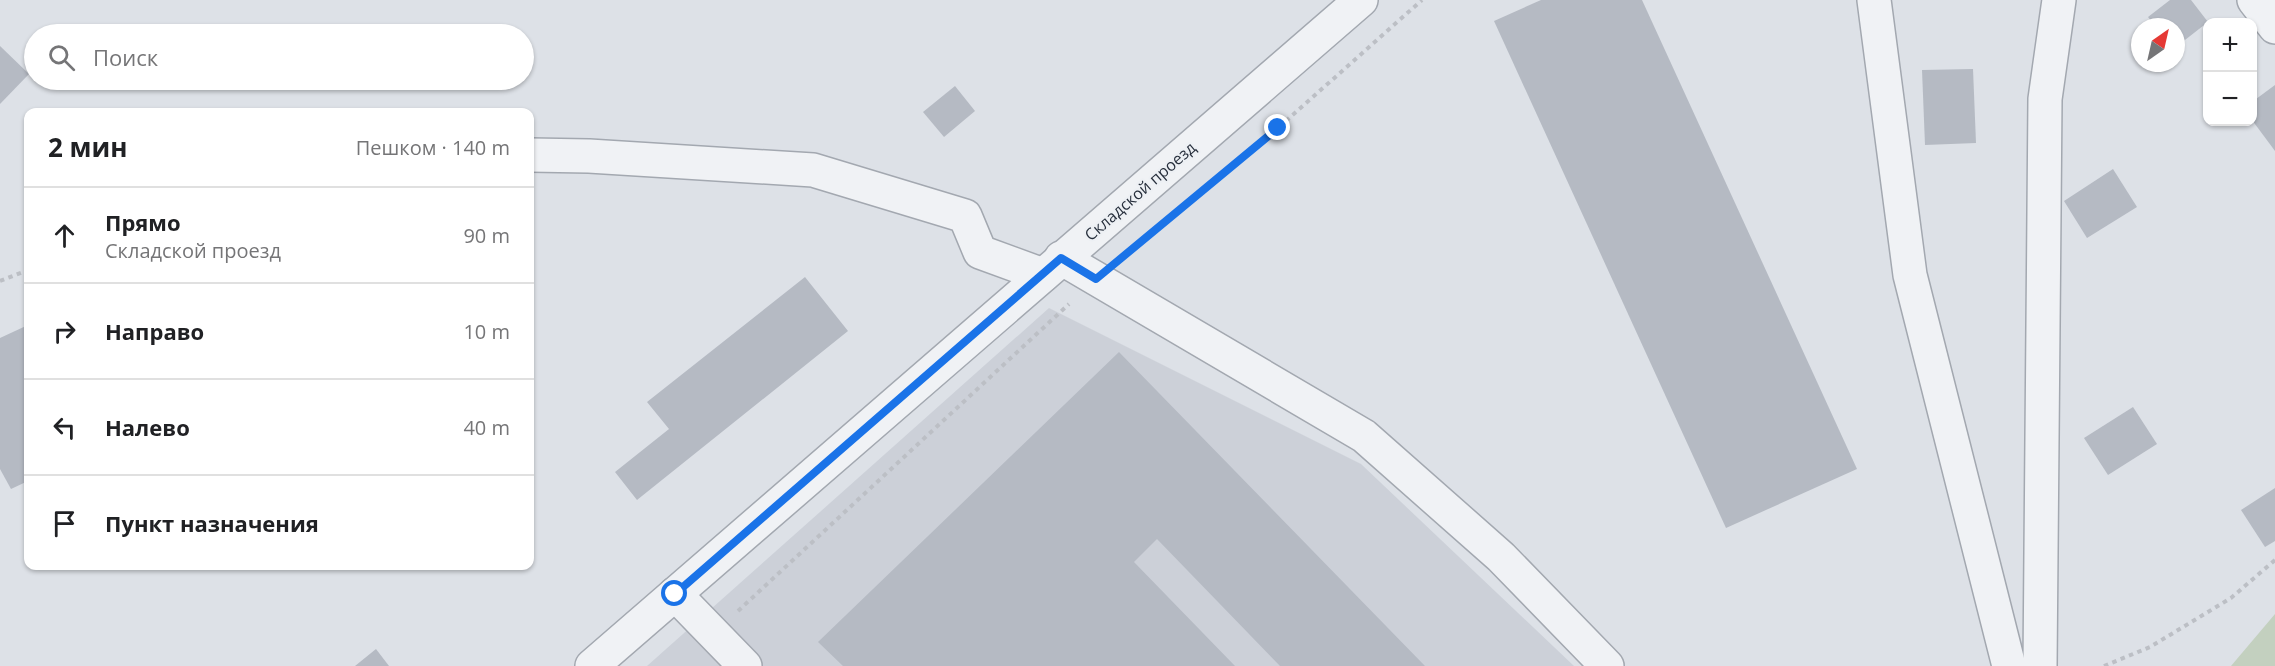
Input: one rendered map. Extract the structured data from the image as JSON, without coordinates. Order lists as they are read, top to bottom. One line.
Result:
{"streets":{"street":["Складской проезд"]},"north":"top right","page":{"map_buttons":["+","−"],"search":"Поиск","heading":["2 мин","Пешком · 140 m"],"list":[["Прямо","Складской проезд","90 m"],["Направо","10 m"],["Налево","40 m"],"Пункт назначения"]}}
